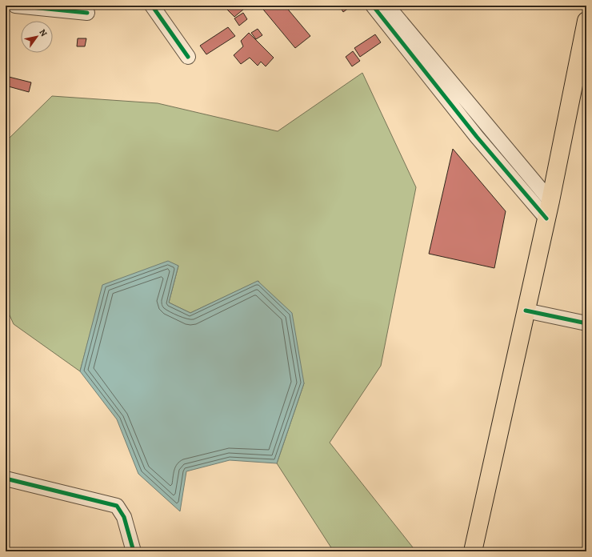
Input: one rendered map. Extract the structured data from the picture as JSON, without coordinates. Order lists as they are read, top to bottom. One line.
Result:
{"north":"top right"}
